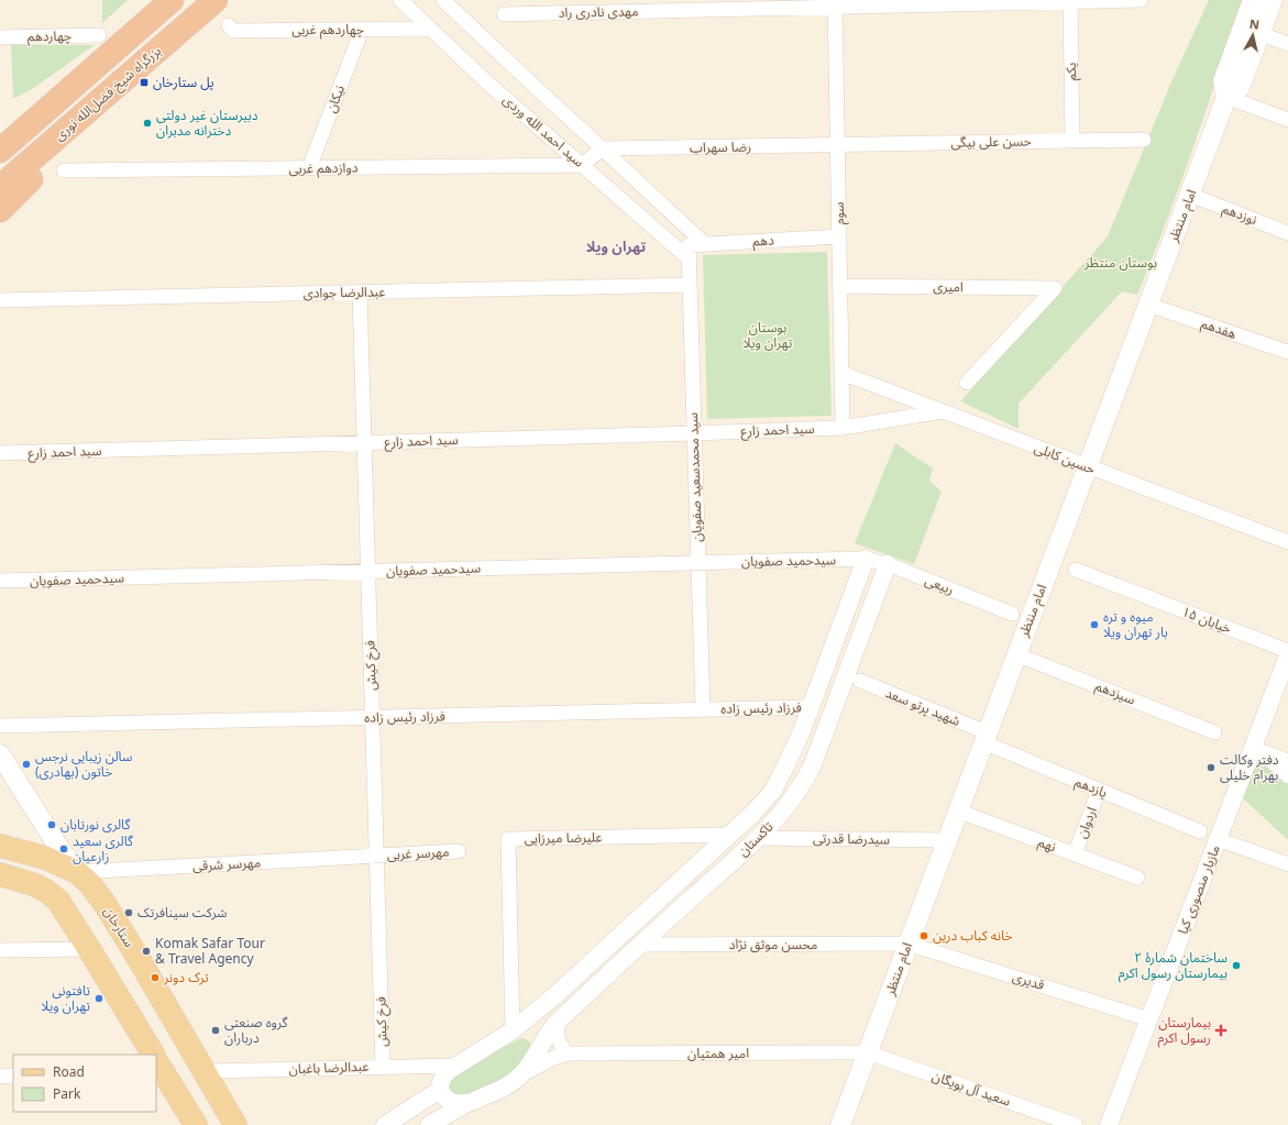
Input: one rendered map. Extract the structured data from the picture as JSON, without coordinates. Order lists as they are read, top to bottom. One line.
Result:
{"streets":{"highway":["بزرگراه شیخ فضل‌الله نوری"],"main road":["امام منتظر","ستارخان"],"street":["مهدی نادری راد","چهاردهم غربی","چهاردهم","یکم","نیکان","سید احمد الله وردی","حسن علی بیگی","رضا سهراب","دوازدهم غربی","سوم","نوزدهم","دهم","امیری","عبدالرضا جوادی","هفدهم","سید احمد زارع","حسین کابلی","سید محمدسعید صفویان","سیدحمید صفویان","ربیعی","خیابان ۱۵","فرخ کیش","سیزدهم","شهید پرتو سعد","فرزاد رئیس زاده","یازدهم","اردوان","علیرضا میرزایی","تاکستان","سیدرضا قدرتی","نهم","مهرسر غربی","مهرسر شرقی","مازیار منصوری کیا","محسن موثق نژاد","قدیری","امیر همتیان","عبدالرضا باغبان","سعید آل بویگان"]},"crossings":[["مهدی نادری راد","یکم"],["مهدی نادری راد","سوم"],["چهاردهم غربی","نیکان"],["چهاردهم غربی","سید احمد الله وردی"],["یکم","حسن علی بیگی"],["نیکان","دوازدهم غربی"],["سید احمد الله وردی","رضا سهراب"],["سید احمد الله وردی","دوازدهم غربی"],["سید احمد الله وردی","دهم"],["سید احمد الله وردی","سید محمدسعید صفویان"],["حسن علی بیگی","رضا سهراب"],["حسن علی بیگی","سوم"],["رضا سهراب","سوم"],["سوم","دهم"],["سوم","امیری"],["سوم","سید احمد زارع"],["سوم","حسین کابلی"],["نوزدهم","امام منتظر"],["امام منتظر","هفدهم"],["امام منتظر","حسین کابلی"],["امام منتظر","سیزدهم"],["امام منتظر","شهید پرتو سعد"],["امام منتظر","یازدهم"],["امام منتظر","سیدرضا قدرتی"],["امام منتظر","نهم"],["امام منتظر","محسن موثق نژاد"],["امام منتظر","قدیری"],["امام منتظر","امیر همتیان"],["امام منتظر","سعید آل بویگان"],["دهم","سید محمدسعید صفویان"],["عبدالرضا جوادی","سید محمدسعید صفویان"],["عبدالرضا جوادی","فرخ کیش"],["سید احمد زارع","حسین کابلی"],["سید احمد زارع","سید محمدسعید صفویان"],["سید احمد زارع","فرخ کیش"],["سید محمدسعید صفویان","سیدحمید صفویان"],["سید محمدسعید صفویان","فرزاد رئیس زاده"],["سیدحمید صفویان","ربیعی"],["سیدحمید صفویان","فرخ کیش"],["سیدحمید صفویان","تاکستان"],["ربیعی","تاکستان"],["فرخ کیش","فرزاد رئیس زاده"],["فرخ کیش","مهرسر غربی"],["فرخ کیش","مهرسر شرقی"],["فرخ کیش","عبدالرضا باغبان"],["شهید پرتو سعد","یازدهم"],["فرزاد رئیس زاده","تاکستان"],["یازدهم","اردوان"],["اردوان","نهم"],["علیرضا میرزایی","تاکستان"],["تاکستان","سیدرضا قدرتی"],["تاکستان","محسن موثق نژاد"],["تاکستان","امیر همتیان"],["تاکستان","عبدالرضا باغبان"],["مهرسر غربی","مهرسر شرقی"],["مهرسر شرقی","ستارخان"],["مازیار منصوری کیا","قدیری"],["ستارخان","عبدالرضا باغبان"],["محسن موثق نژاد","قدیری"],["امیر همتیان","سعید آل بویگان"]],"districts":["تهران ویلا"],"parks":["بوستان منتظر","بوستان تهران ویلا"],"places":{"transit":["پل ستارخان"],"other":["دبیرستان غیر دولتی دخترانه مدبران","میوه و تره بار تهران ویلا","سالن زیبایی نرجس خاتون (بهادری)","دفتر وکالت بهرام خلیلی","گالری نورتابان","گالری سعید زارعیان","شرکت سینافرتک","خانه کباب درین","Komak Safar Tour & Travel Agency","ساختمان شمارهٔ ۲ بیمارستان رسول اکرم","ترک دونر","تافتونی تهران ویلا","گروه صنعتی درباران"],"health":["بیمارستان رسول اکرم"]},"legend":["Road","Park"],"north":"top"}
